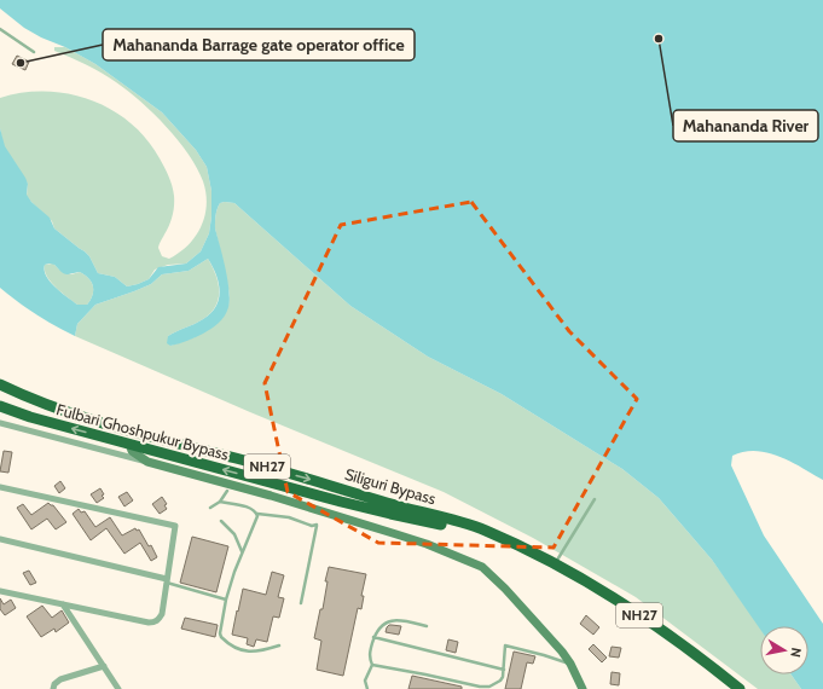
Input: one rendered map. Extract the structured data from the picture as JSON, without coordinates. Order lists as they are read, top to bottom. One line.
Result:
{"streets":{"highway":["Fulbari Ghoshpukur Bypass","NH27","Siliguri Bypass"]},"crossings":[["Fulbari Ghoshpukur Bypass","Siliguri Bypass"]],"one_way":["Fulbari Ghoshpukur Bypass","Siliguri Bypass"],"places":["Mahananda River","Mahananda Barrage gate operator office"],"north":"right"}
